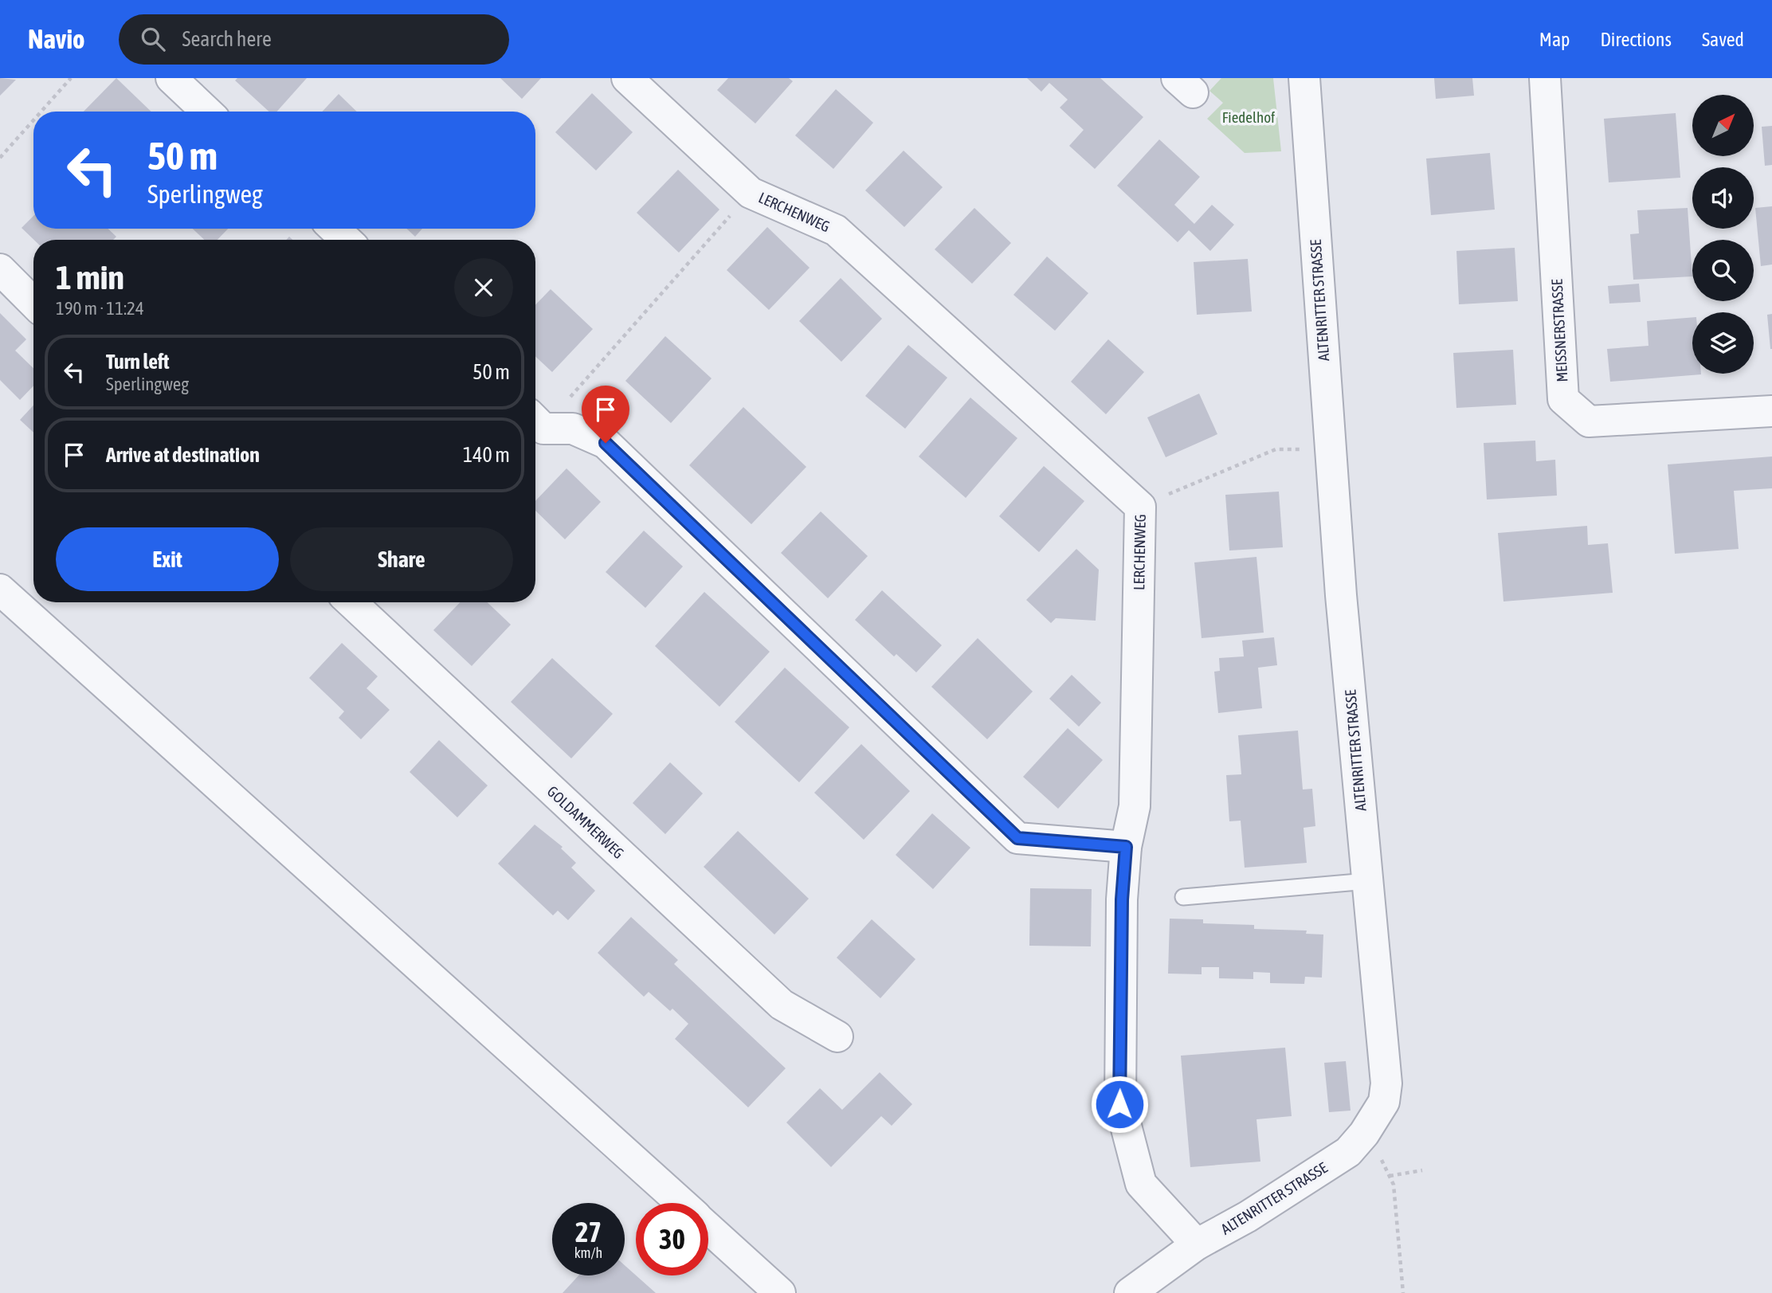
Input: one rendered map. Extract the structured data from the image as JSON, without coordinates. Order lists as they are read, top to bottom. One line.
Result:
{"streets":{"street":["LERCHENWEG","ALTENRITTER STRASSE","MEISSNERSTRASSE","GOLDAMMERWEG"]},"crossings":[["LERCHENWEG","ALTENRITTER STRASSE"]],"parks":["Fiedelhof"],"north":"top right","page":{"header":"Navio","search":"Search here","nav":["Map","Directions","Saved"],"turn":["50 m","Sperlingweg"],"heading":["1 min","190 m · 11:24"],"list":[{"name":"Turn left","note":"Sperlingweg","value":"50 m"},{"name":"Arrive at destination","value":"140 m"}],"buttons":["Exit","Share"],"speed":"27 km/h","limit":"30"}}
